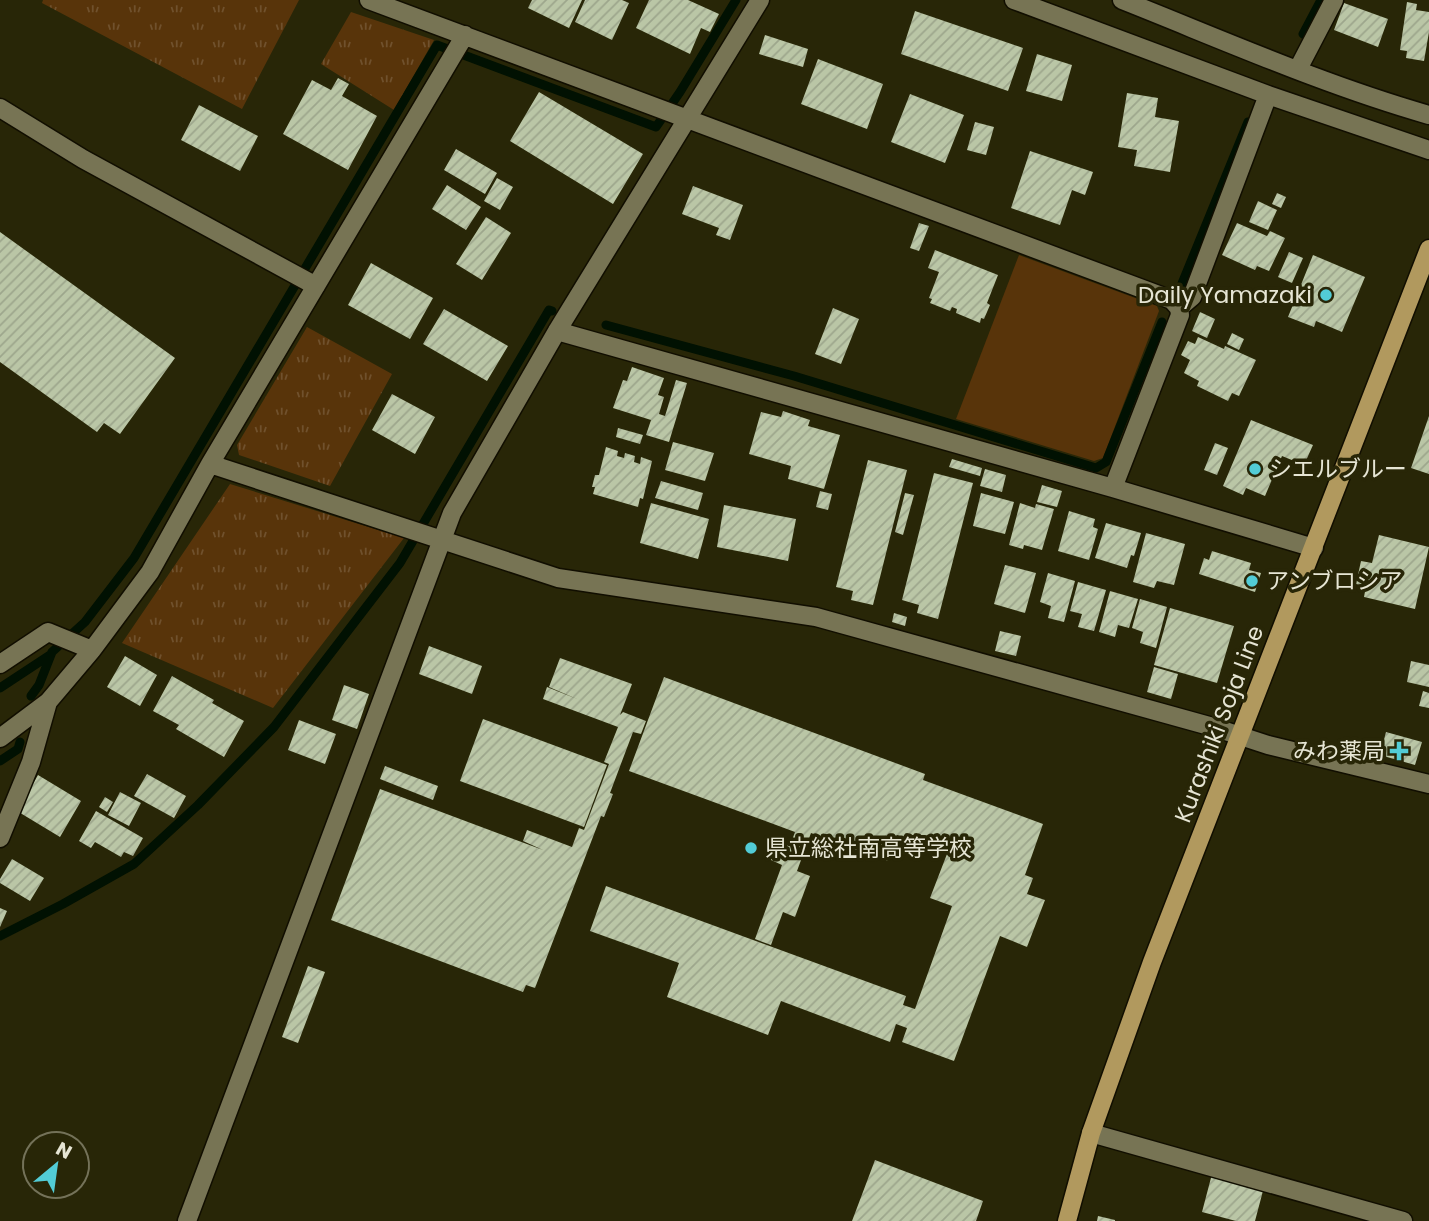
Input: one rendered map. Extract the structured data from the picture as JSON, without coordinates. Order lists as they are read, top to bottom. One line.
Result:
{"streets":{"main road":["Kurashiki Soja Line"]},"places":{"other":["Daily Yamazaki","シエルブルー","アンブロシア","県立総社南高等学校"],"health":["みわ薬局"]},"north":"top right"}
